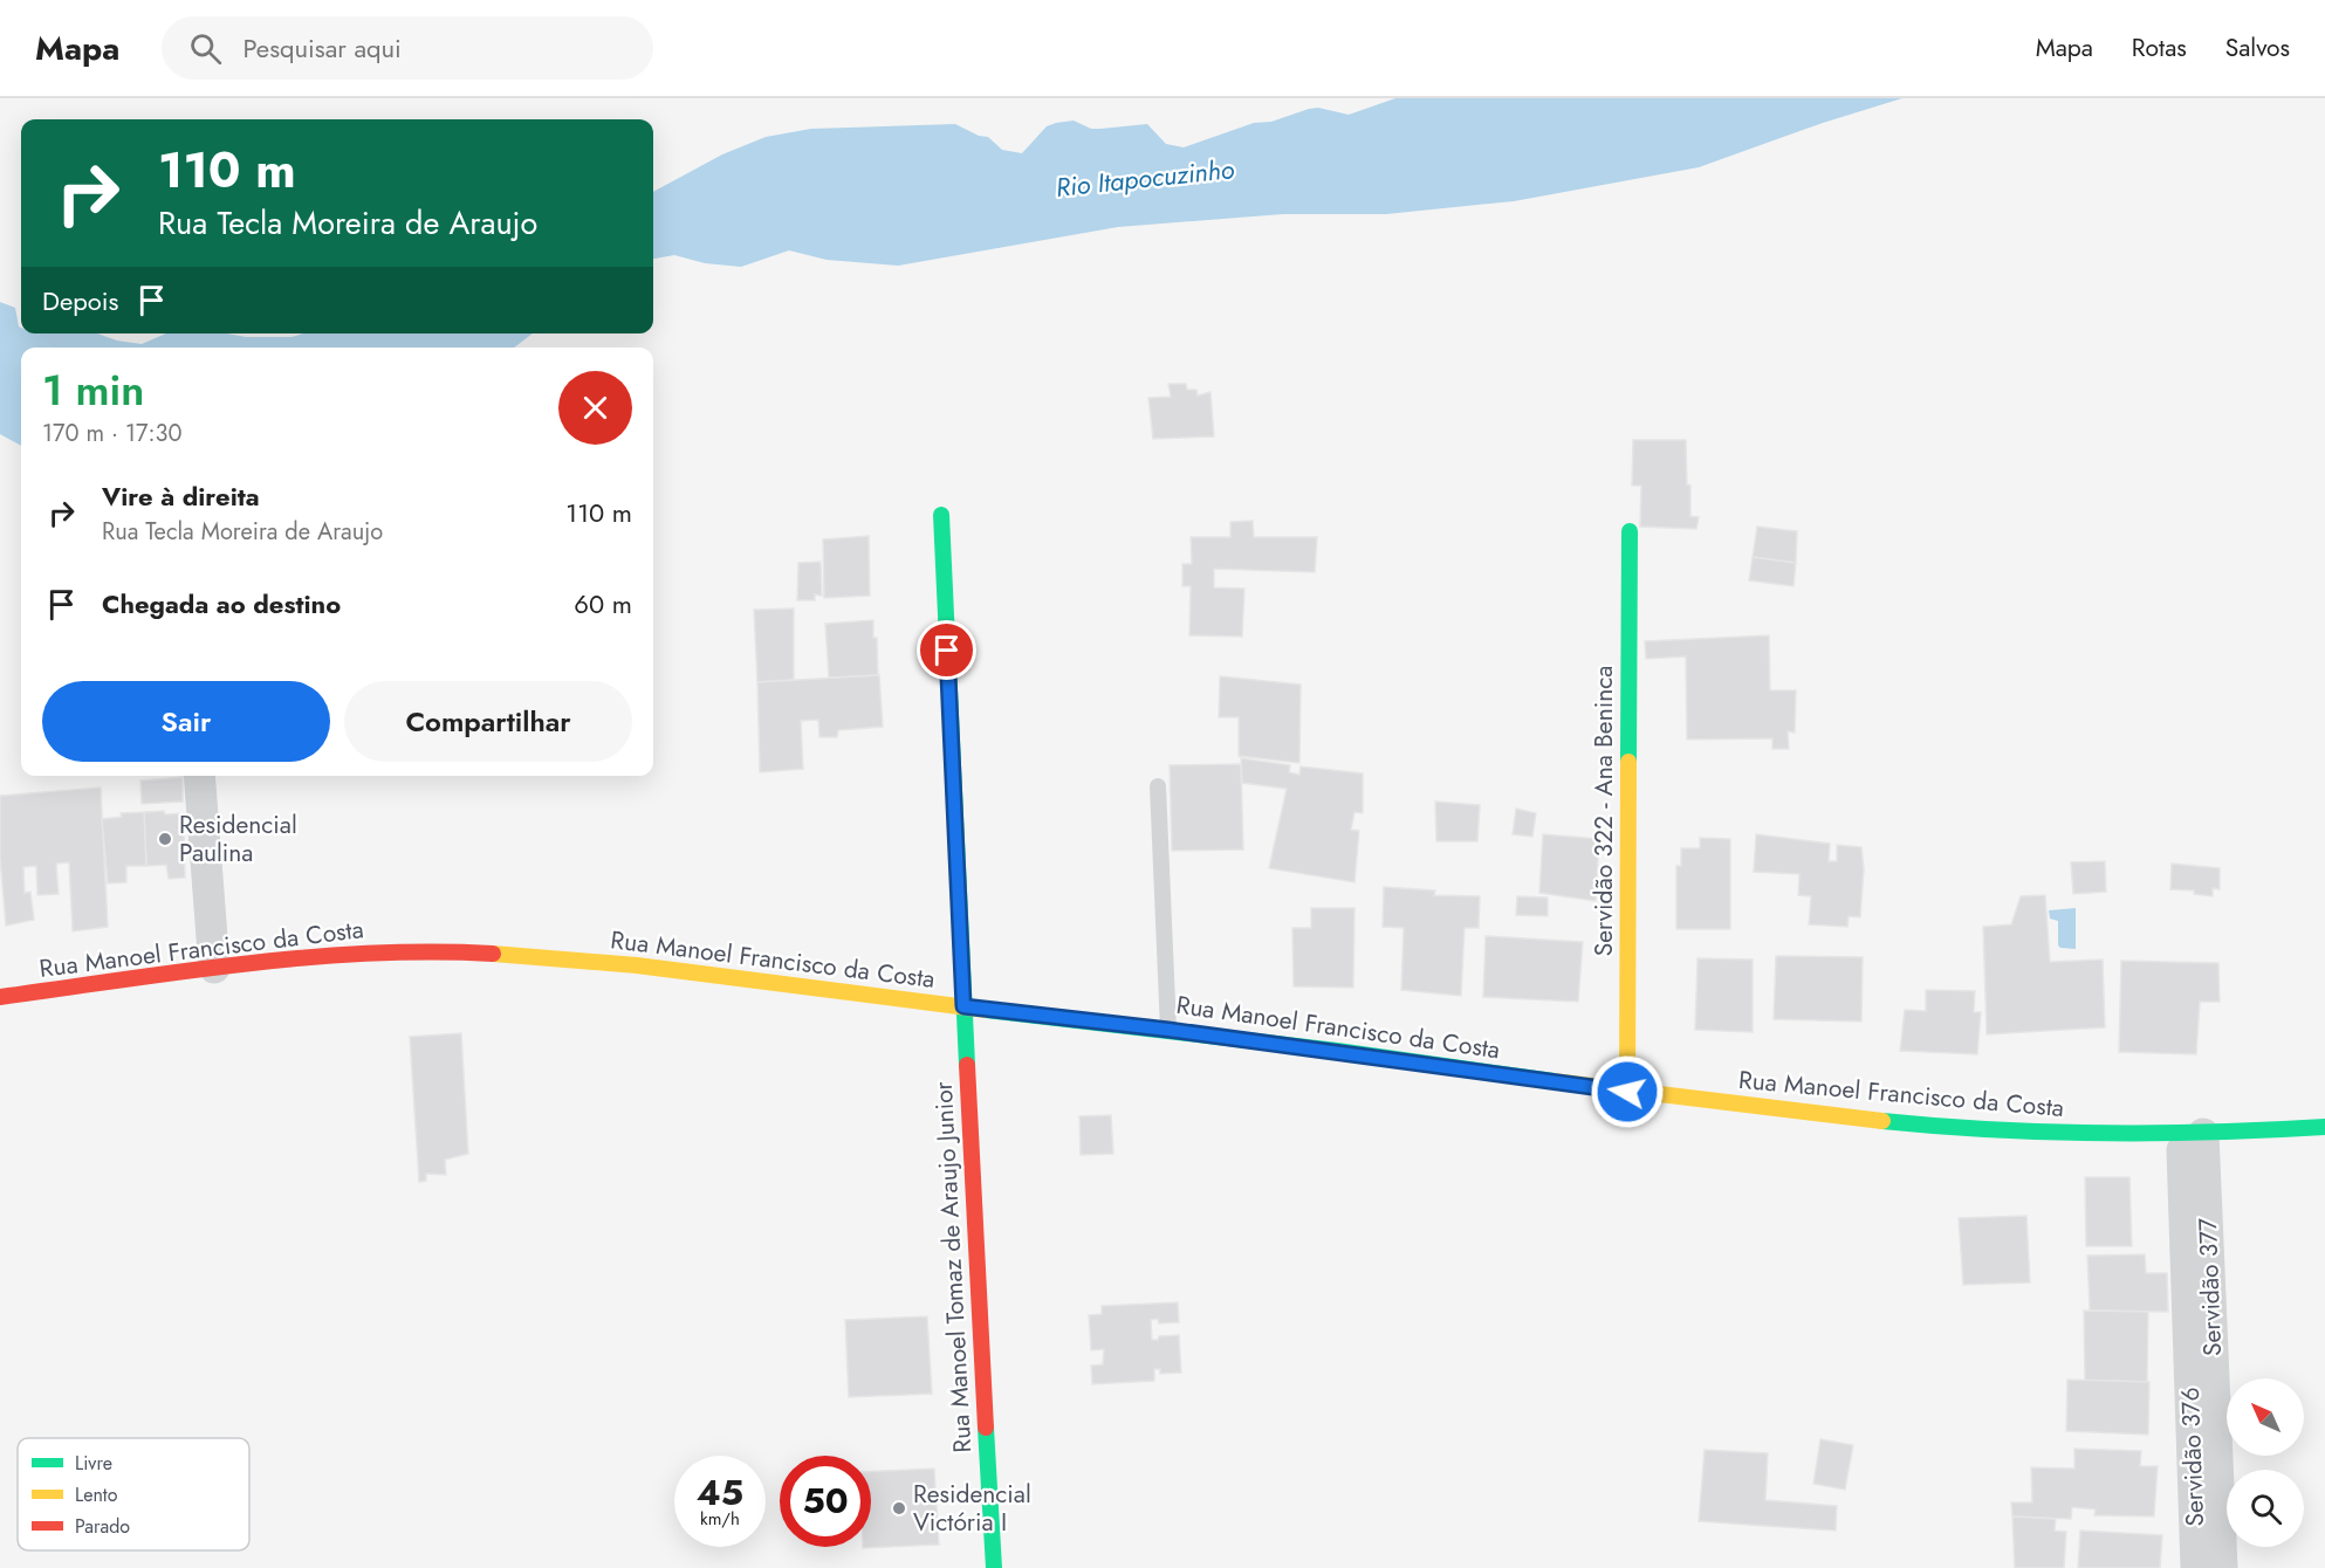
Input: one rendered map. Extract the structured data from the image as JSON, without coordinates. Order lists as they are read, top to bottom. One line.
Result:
{"streets":{"main road":["Servidão 322 - Ana Beninca","Rua Manoel Francisco da Costa","Rua Manoel Tomaz de Araujo Junior"],"street":["Servidão 377","Servidão 376"]},"crossings":[["Servidão 322 - Ana Beninca","Rua Manoel Francisco da Costa"],["Rua Manoel Francisco da Costa","Rua Manoel Tomaz de Araujo Junior"],["Rua Manoel Francisco da Costa","Servidão 377"],["Rua Manoel Francisco da Costa","Servidão 376"],["Servidão 377","Servidão 376"]],"water":["Rio Itapocuzinho"],"places":["Residencial Paulina","Residencial Victória I"],"legend":["Livre","Lento","Parado"],"north":"top left","page":{"header":"Mapa","search":"Pesquisar aqui","nav":["Mapa","Rotas","Salvos"],"turn":["110 m","Rua Tecla Moreira de Araujo"],"then":"Depois","heading":["1 min","170 m · 17:30"],"list":[{"name":"Vire à direita","note":"Rua Tecla Moreira de Araujo","value":"110 m"},{"name":"Chegada ao destino","value":"60 m"}],"buttons":["Sair","Compartilhar"],"speed":"45 km/h","limit":"50"}}
